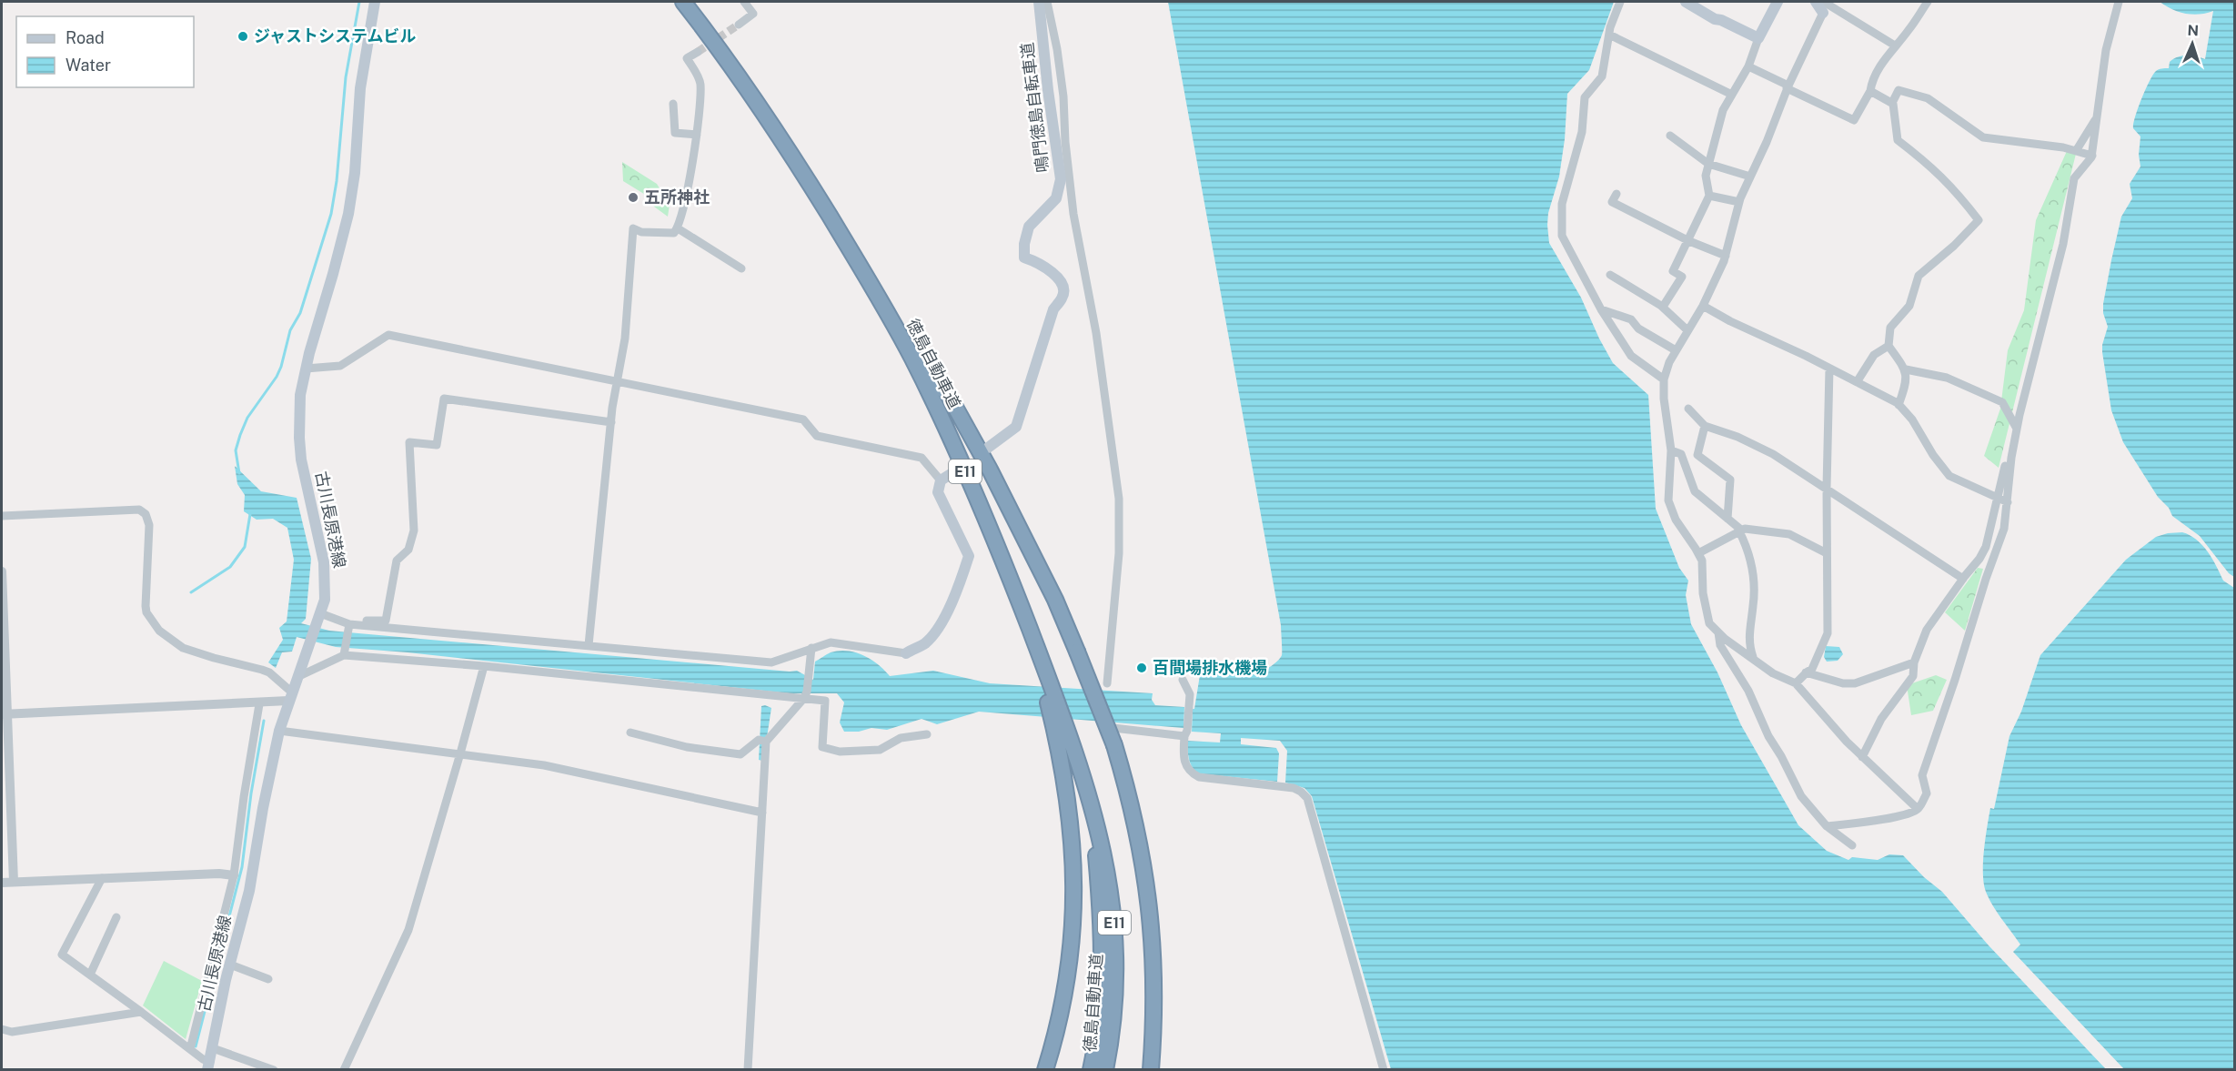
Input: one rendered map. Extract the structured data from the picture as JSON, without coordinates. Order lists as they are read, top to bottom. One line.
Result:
{"streets":{"highway":["徳島自動車道","E11"],"main road":["鳴門徳島自転車道","古川長原港線"]},"places":["ジャストシステムビル","五所神社","百間場排水機場"],"legend":["Road","Water"],"north":"top"}
